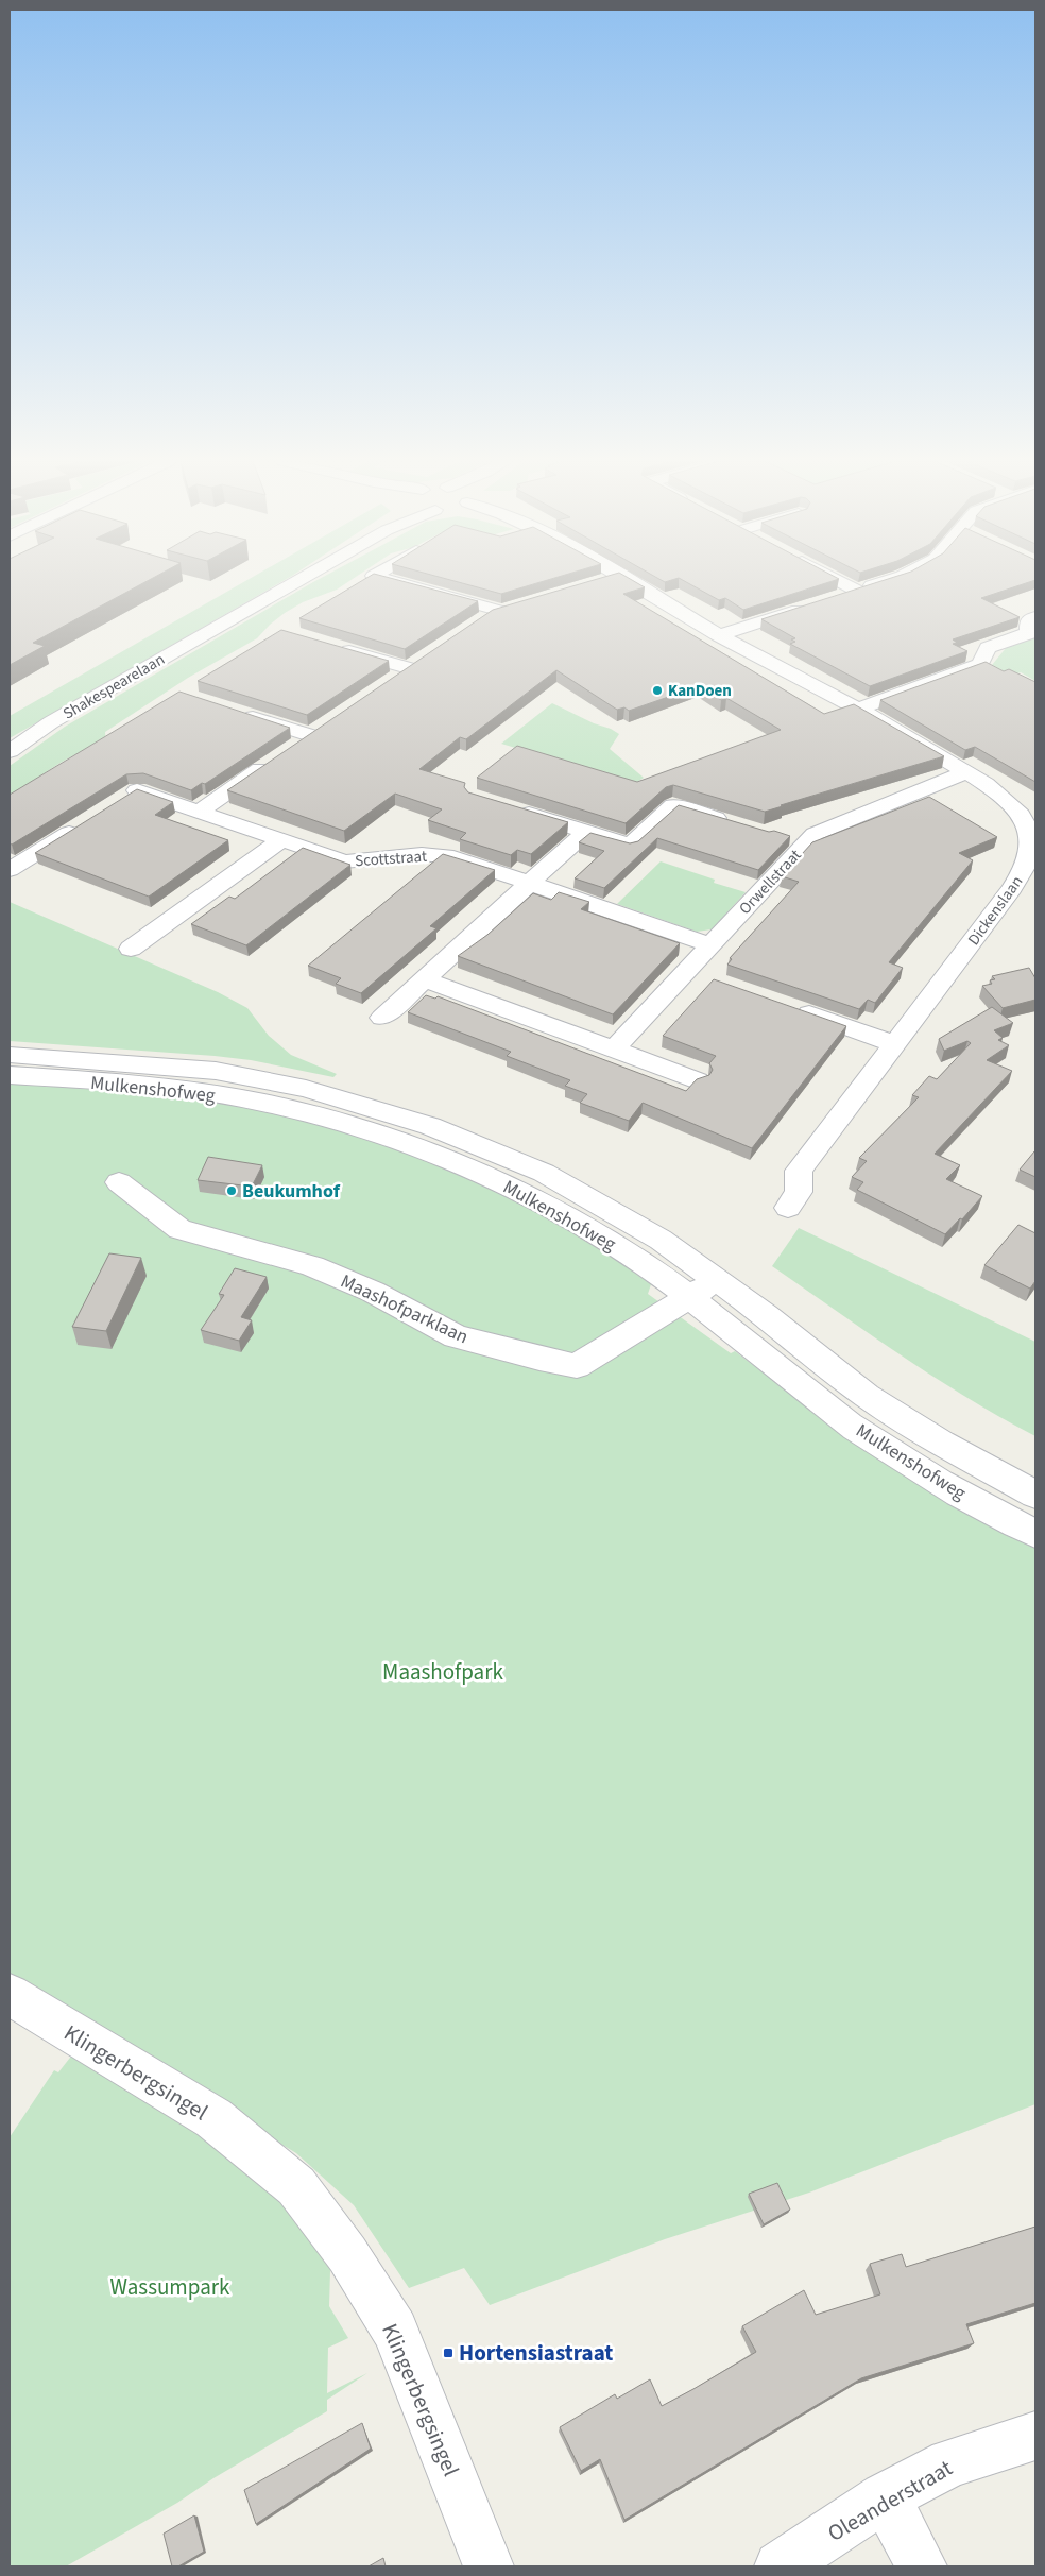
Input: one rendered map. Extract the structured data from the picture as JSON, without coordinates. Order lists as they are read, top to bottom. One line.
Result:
{"streets":{"street":["Shakespearelaan","Scottstraat","Orwellstraat","Dickenslaan","Mulkenshofweg","Maashofparklaan","Klingerbergsingel","Oleanderstraat"]},"crossings":[["Scottstraat","Orwellstraat"],["Orwellstraat","Dickenslaan"],["Mulkenshofweg","Maashofparklaan"]],"parks":["Maashofpark","Wassumpark"],"places":{"other":["KanDoen","Beukumhof"],"transit":["Hortensiastraat"]}}
